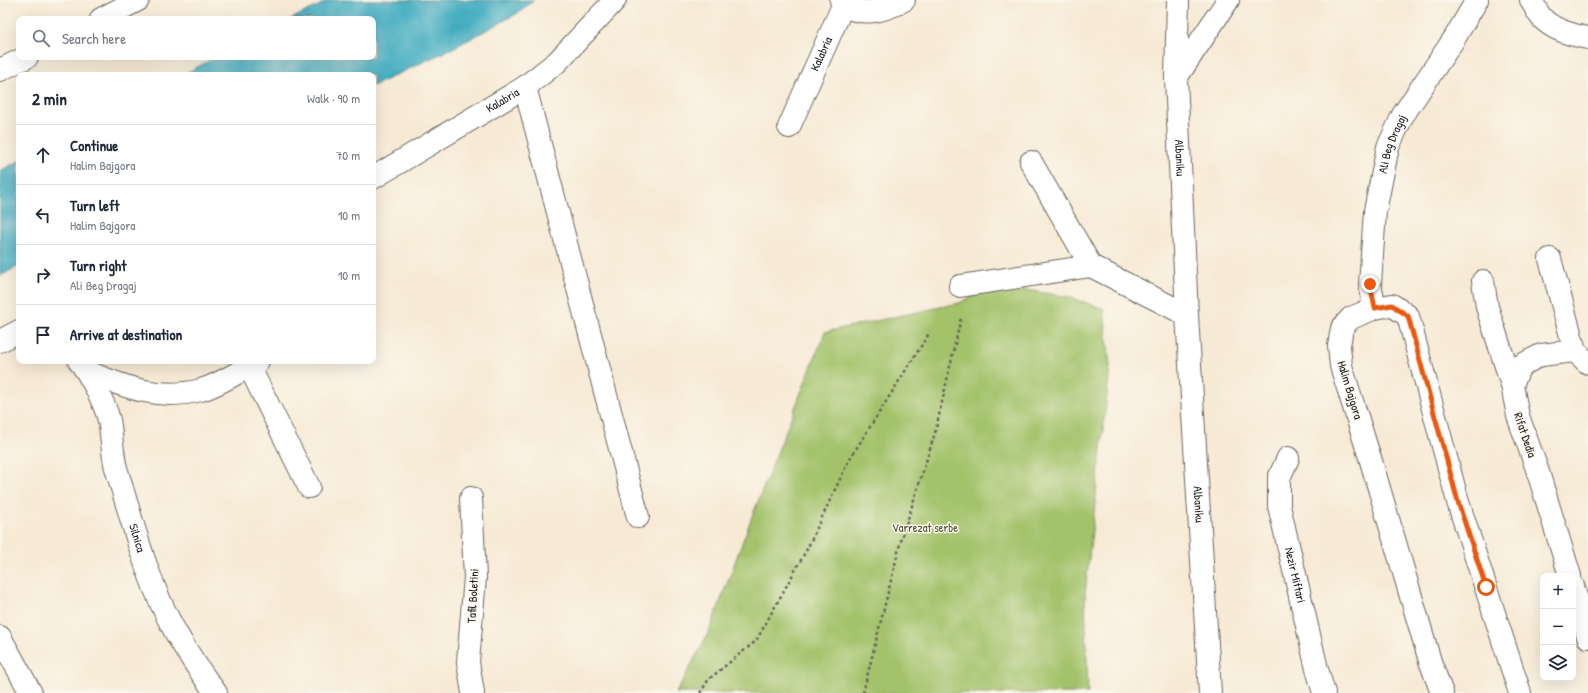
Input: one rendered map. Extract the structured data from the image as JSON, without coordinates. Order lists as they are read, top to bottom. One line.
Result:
{"streets":{"street":["Kalabria","Ali Beg Dragaj","Albaniku","Halim Bajgora","Rifat Dedia","Silnica","Nezir Miftari","Tafil Boletini"]},"crossings":[["Ali Beg Dragaj","Halim Bajgora"]],"parks":["Varrezat serbe"],"page":{"search":"Search here","heading":["2 min","Walk · 90 m"],"list":[["Continue","Halim Bajgora","70 m"],["Turn left","Halim Bajgora","10 m"],["Turn right","Ali Beg Dragaj","10 m"],"Arrive at destination"],"map_buttons":["+","−"]}}
